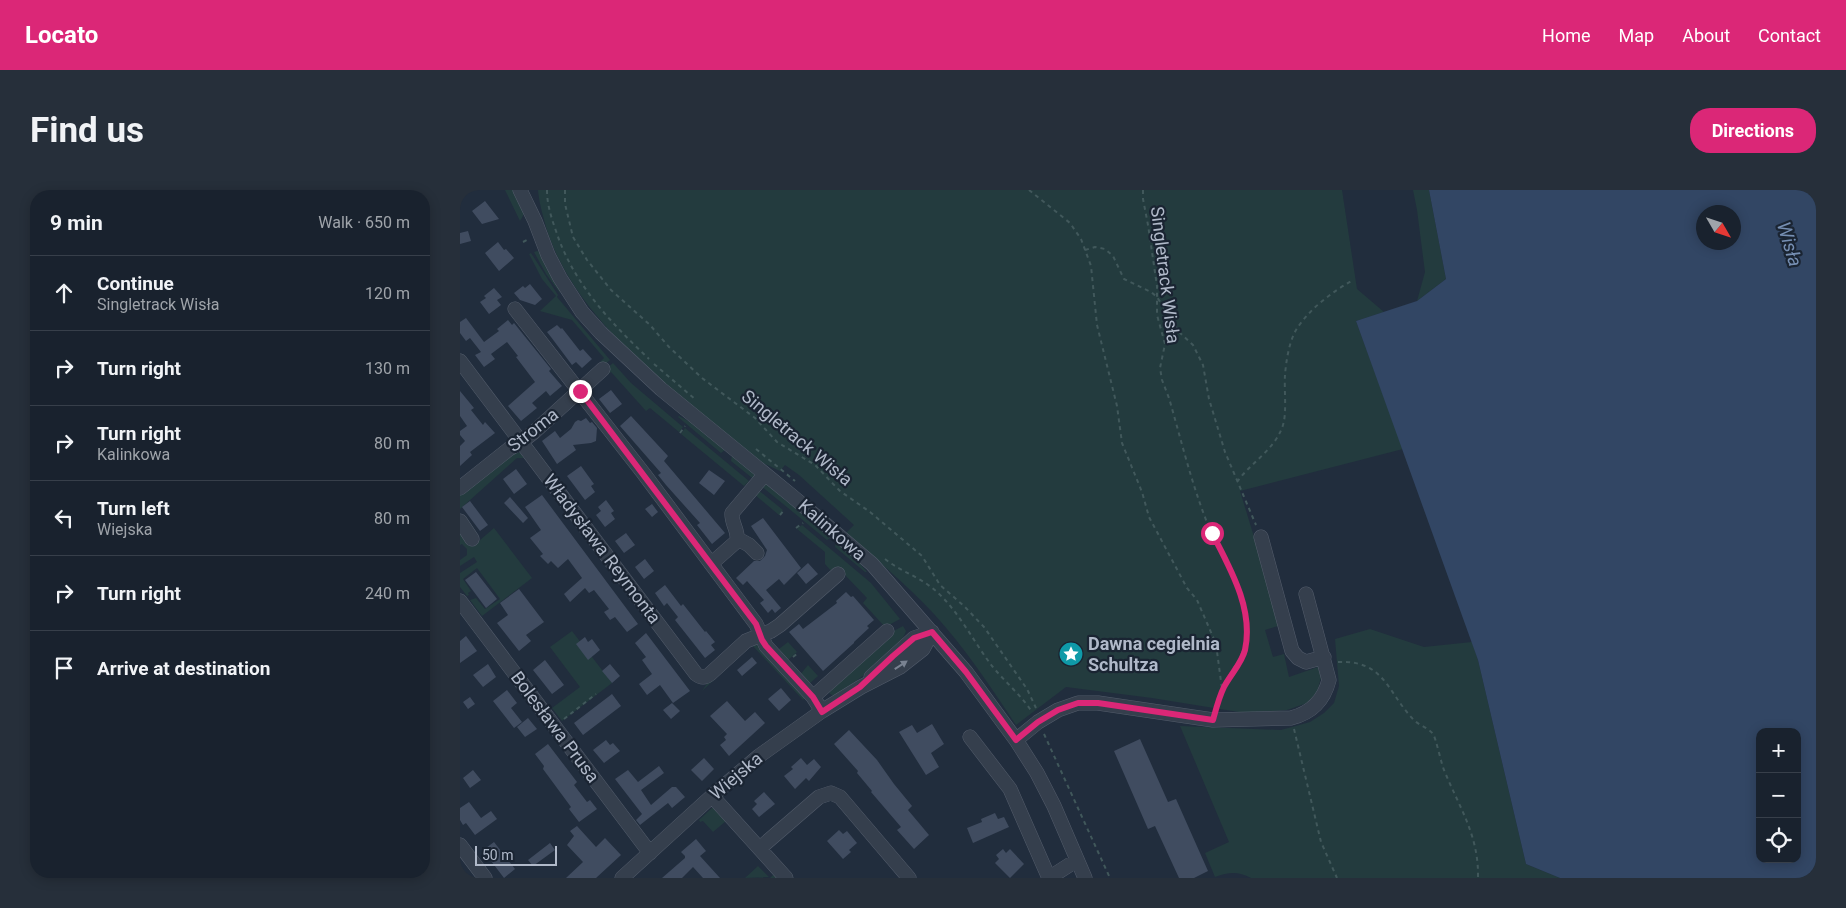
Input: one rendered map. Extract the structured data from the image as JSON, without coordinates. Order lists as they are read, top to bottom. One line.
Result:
{"streets":{"street":["Stroma","Kalinkowa","Władysława Reymonta","Bolesława Prusa","Wiejska"],"path":["Singletrack Wisła"]},"crossings":[["Stroma","Władysława Reymonta"],["Kalinkowa","Wiejska"],["Bolesława Prusa","Wiejska"]],"water":["Wisła"],"places":{"place":["Dawna cegielnia Schultza"]},"scale_bar":"50 m","north":"bottom right","page":{"header":"Locato","nav":["Home","Map","About","Contact"],"buttons":"Directions","title":"Find us","heading":["9 min","Walk · 650 m"],"list":[["Continue","Singletrack Wisła","120 m"],["Turn right","130 m"],["Turn right","Kalinkowa","80 m"],["Turn left","Wiejska","80 m"],["Turn right","240 m"],"Arrive at destination"],"map_buttons":["+","−"],"scale":"50 m"}}
